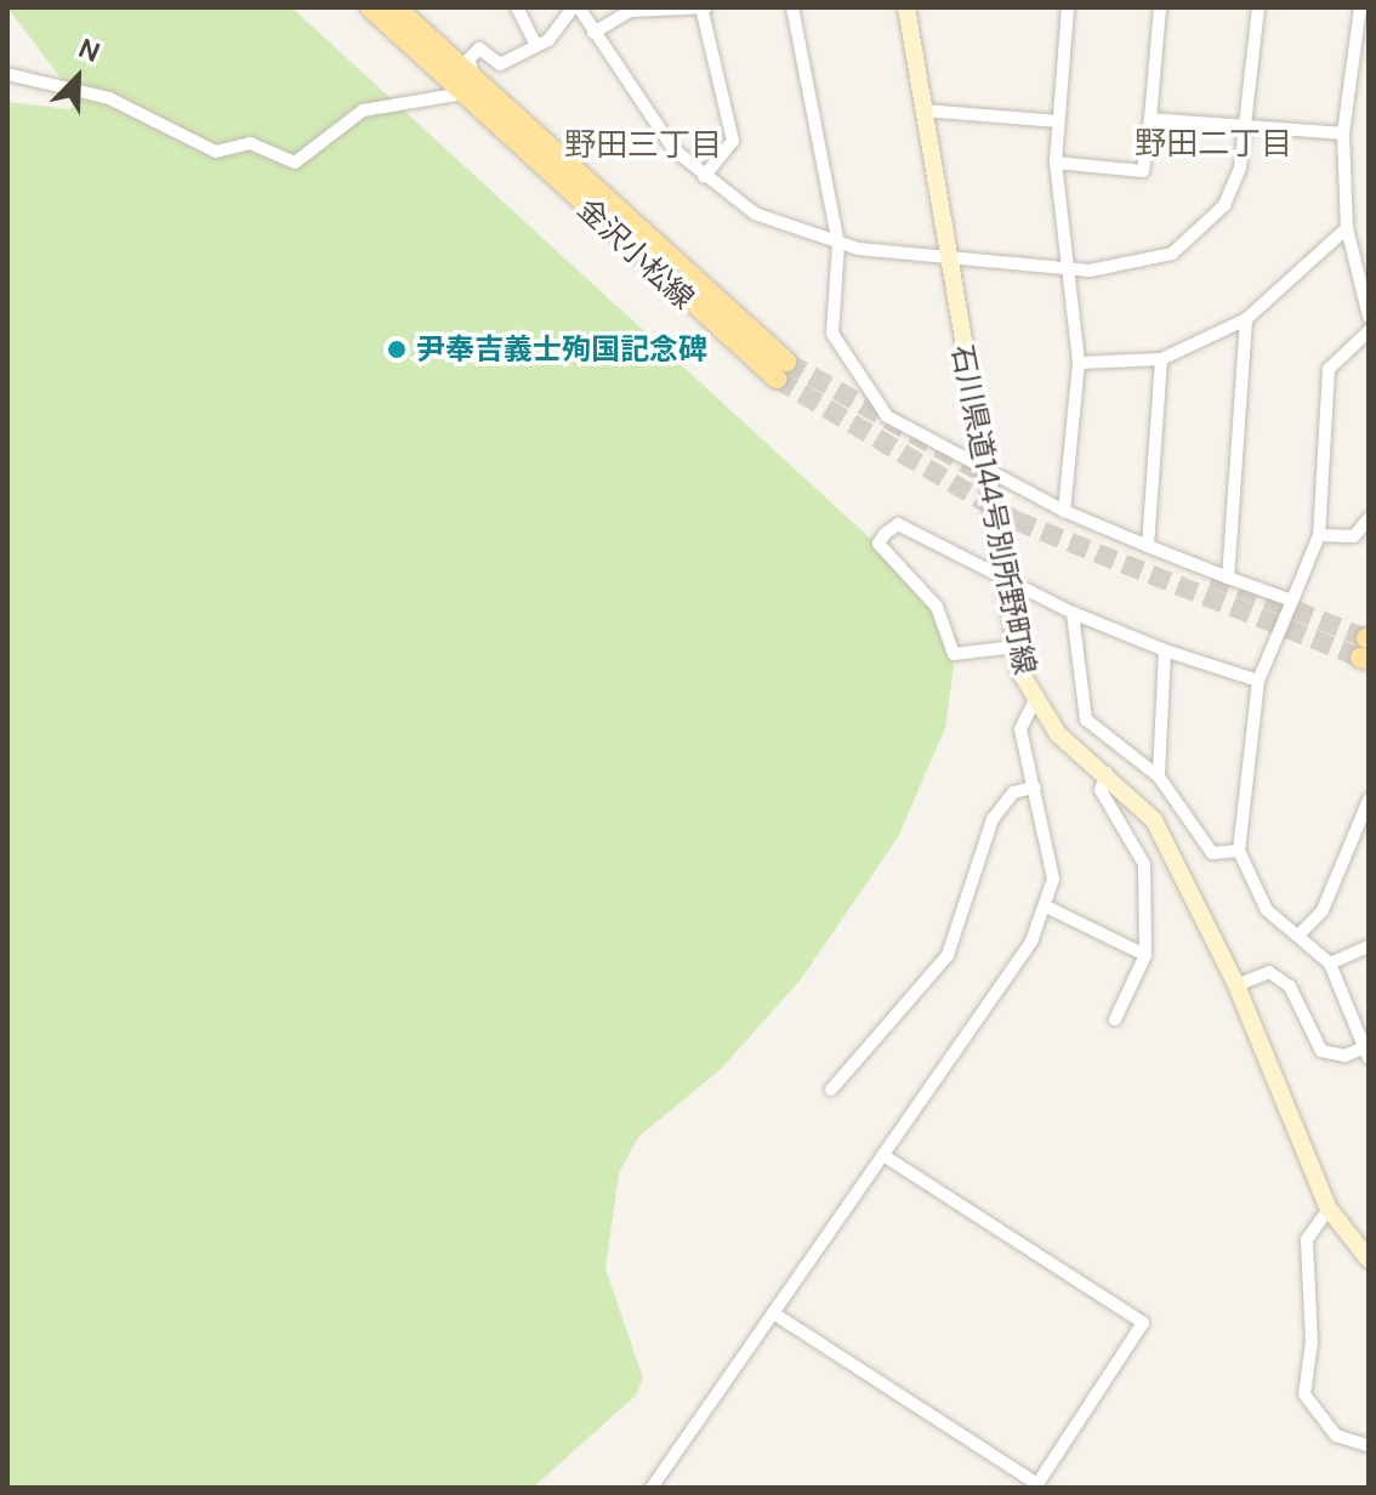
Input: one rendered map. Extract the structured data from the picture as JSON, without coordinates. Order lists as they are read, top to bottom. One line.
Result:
{"streets":{"main road":["金沢小松線","石川県道144号別所野町線"]},"districts":["野田二丁目","野田三丁目"],"places":["尹奉吉義士殉国記念碑"],"north":"top right"}
